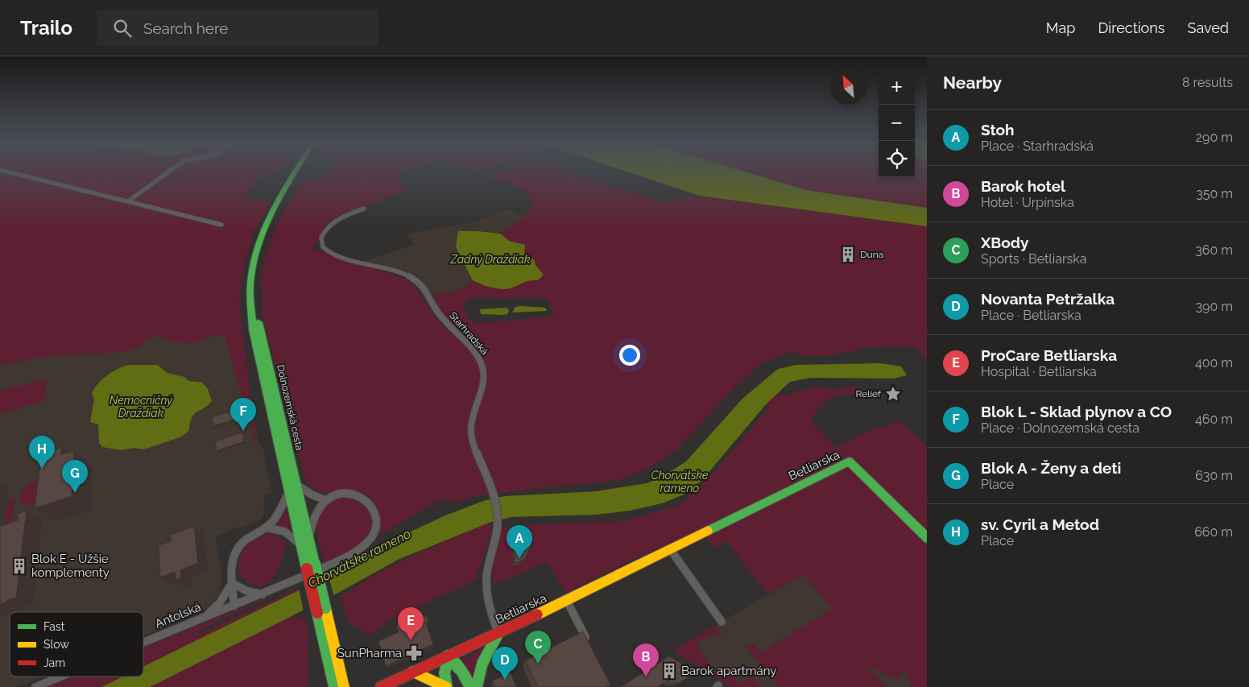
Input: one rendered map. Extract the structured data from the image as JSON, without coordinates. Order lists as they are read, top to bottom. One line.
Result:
{"streets":{"main road":["Dolnozemská cesta","Betliarska"],"street":["Starhradská","Antolská"]},"crossings":[["Starhradská","Betliarska"]],"water":["Zadný Draždiak","Nemocničný Draždiak","Chorvátske rameno"],"places":{"building":["Duna","Blok E - Užšie komplementy","Barok apartmány"],"place":["Reliéf"],"pharmacy":["SunPharma"]},"legend":["Fast","Slow","Jam"],"north":"top left","page":{"header":"Trailo","search":"Search here","nav":["Map","Directions","Saved"],"heading":["Nearby","8 results"],"map_buttons":["+","−"],"list":[{"mark":"A","name":"Stoh","note":"Place · Starhradská","value":"290 m"},{"mark":"B","name":"Barok hotel","note":"Hotel · Urpínska","value":"350 m"},{"mark":"C","name":"XBody","note":"Sports · Betliarska","value":"360 m"},{"mark":"D","name":"Novanta Petržalka","note":"Place · Betliarska","value":"390 m"},{"mark":"E","name":"ProCare Betliarska","note":"Hospital · Betliarska","value":"400 m"},{"mark":"F","name":"Blok L - Sklad plynov a CO","note":"Place · Dolnozemská cesta","value":"460 m"},{"mark":"G","name":"Blok A - Ženy a deti","note":"Place","value":"630 m"},{"mark":"H","name":"sv. Cyril a Metod","note":"Place","value":"660 m"}],"pins":["F","H","G","A","E","C","B","D"]}}
